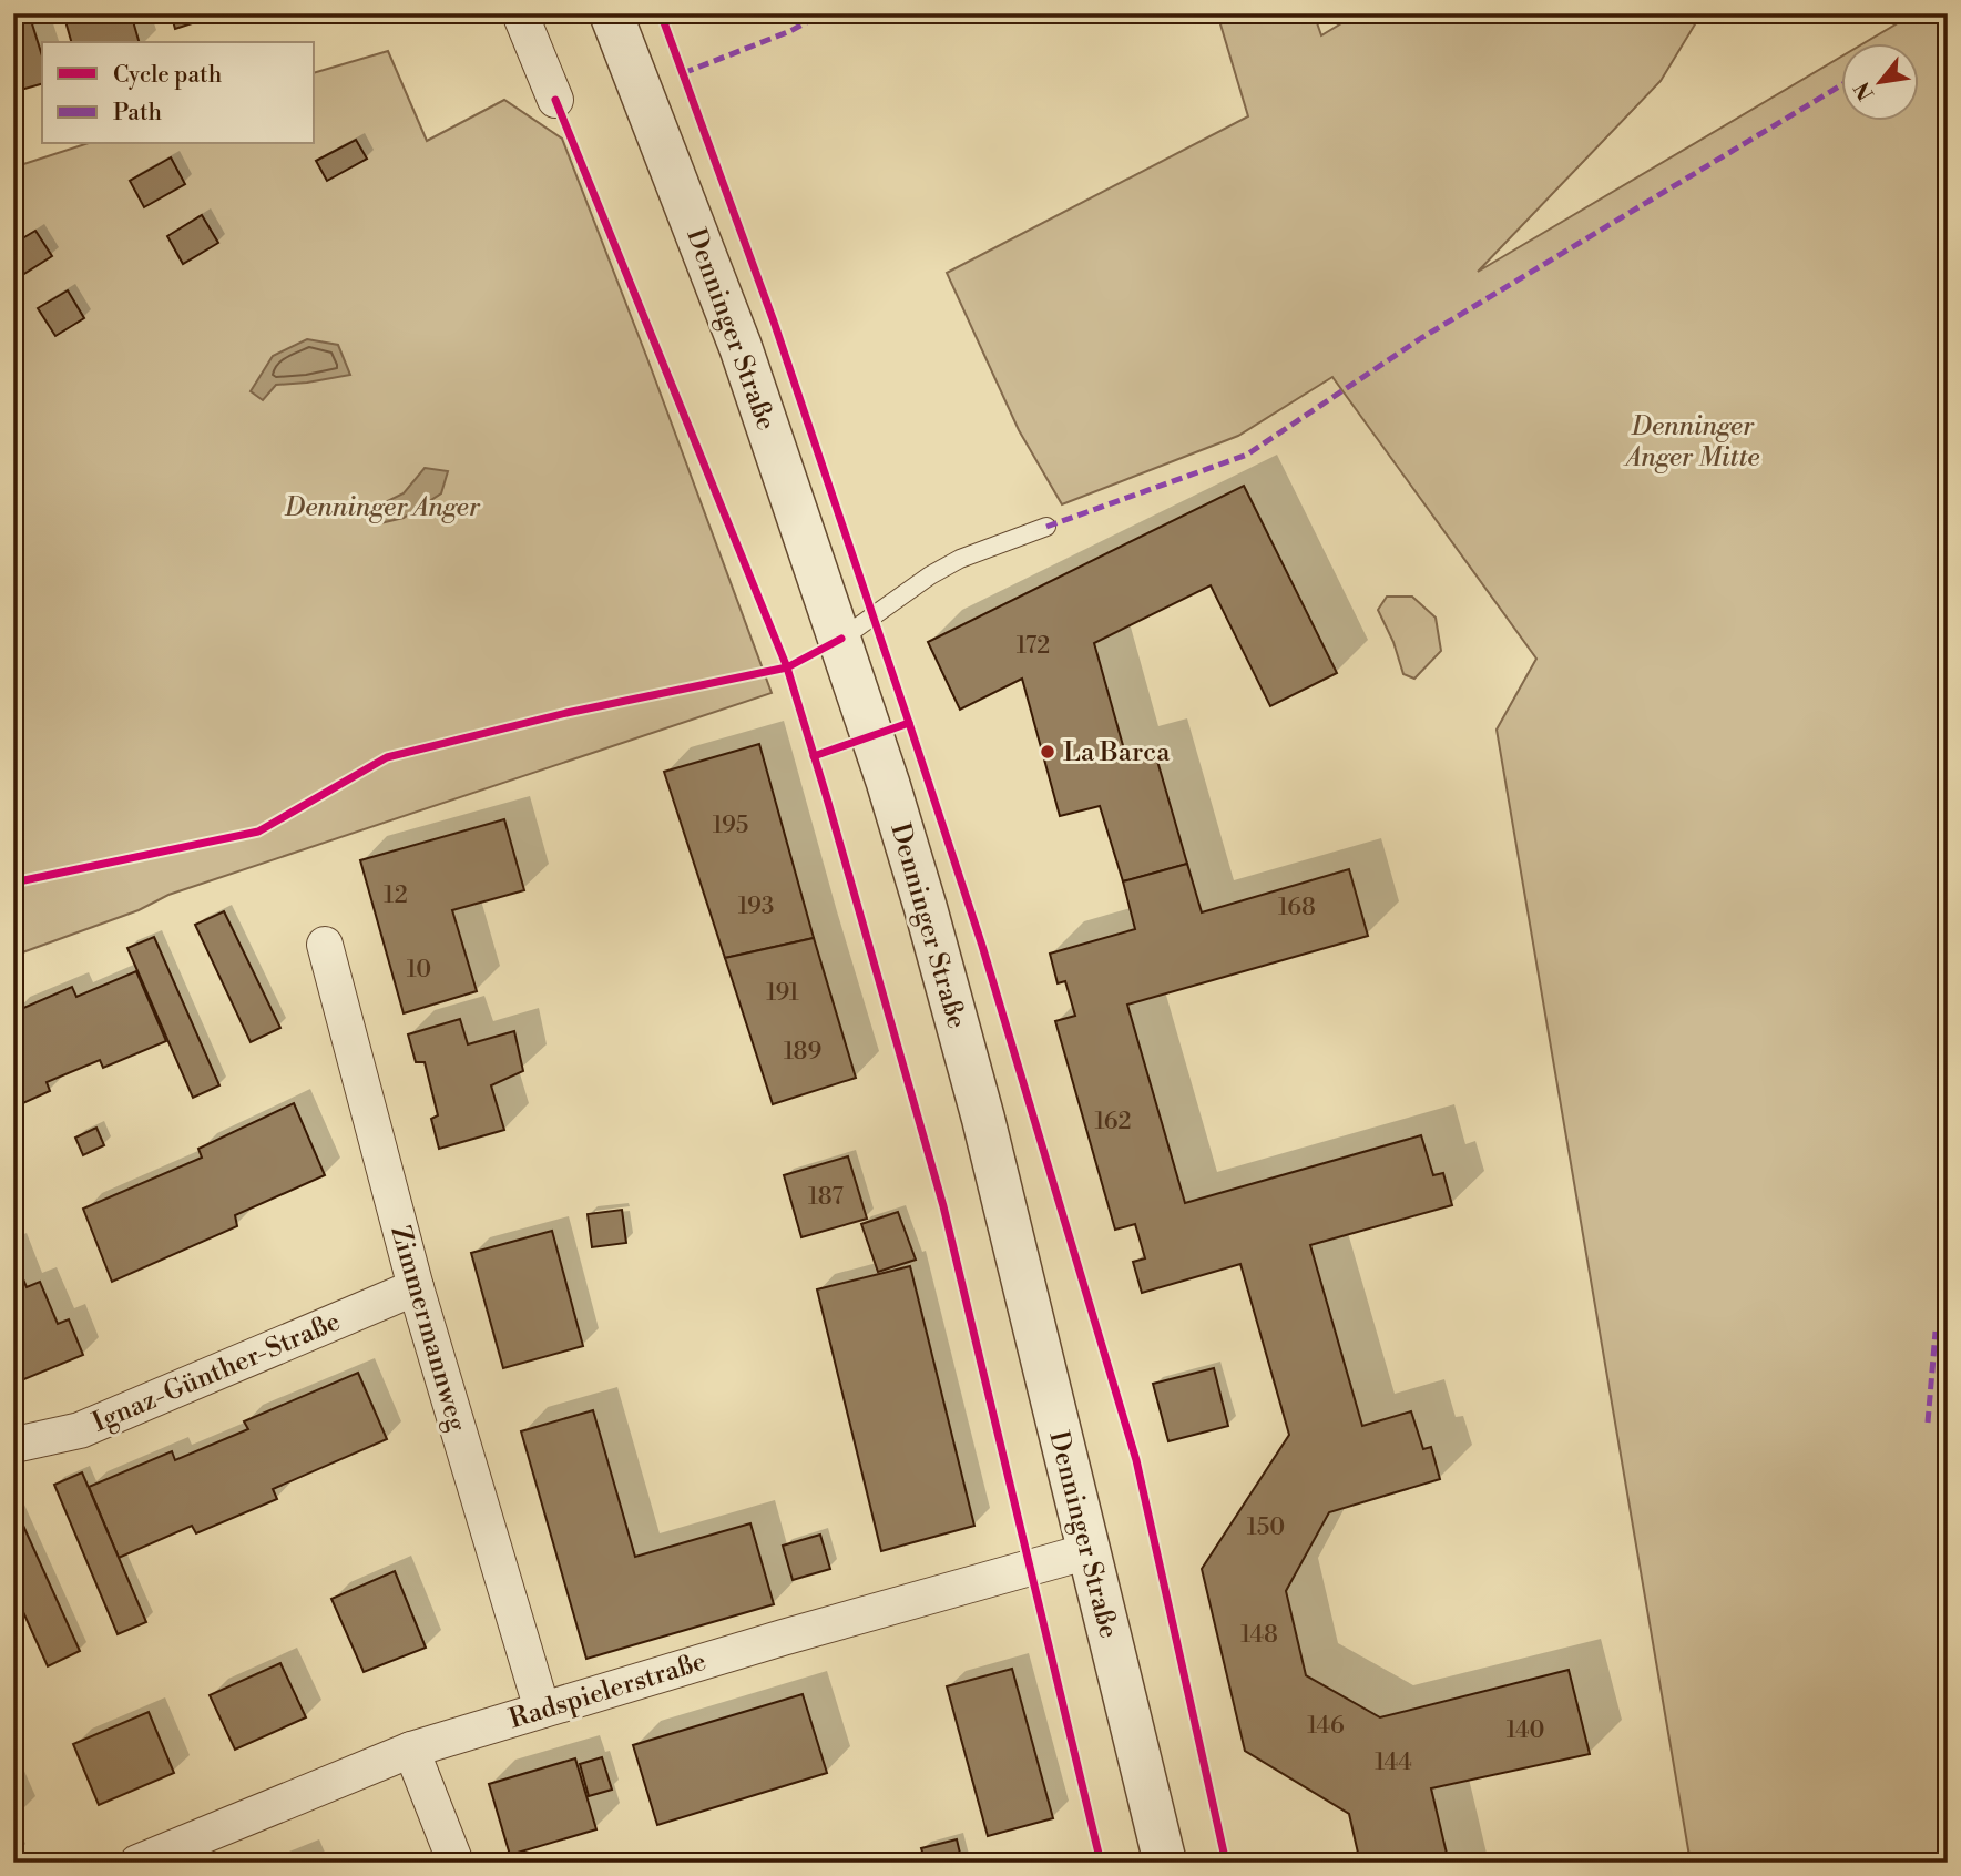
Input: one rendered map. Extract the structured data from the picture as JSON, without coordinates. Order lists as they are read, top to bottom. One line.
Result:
{"streets":{"street":["Denninger Straße","Zimmermannweg","Ignaz-Günther-Straße","Radspielerstraße"]},"crossings":[["Denninger Straße","Radspielerstraße"],["Zimmermannweg","Ignaz-Günther-Straße"],["Zimmermannweg","Radspielerstraße"]],"parks":["Denninger Anger Mitte","Denninger Anger"],"places":["La Barca"],"house_numbers":["172","195","12","193","168","10","191","189","162","187","150","148","146","140","144"],"legend":["Cycle path","Path"],"north":"bottom left"}
